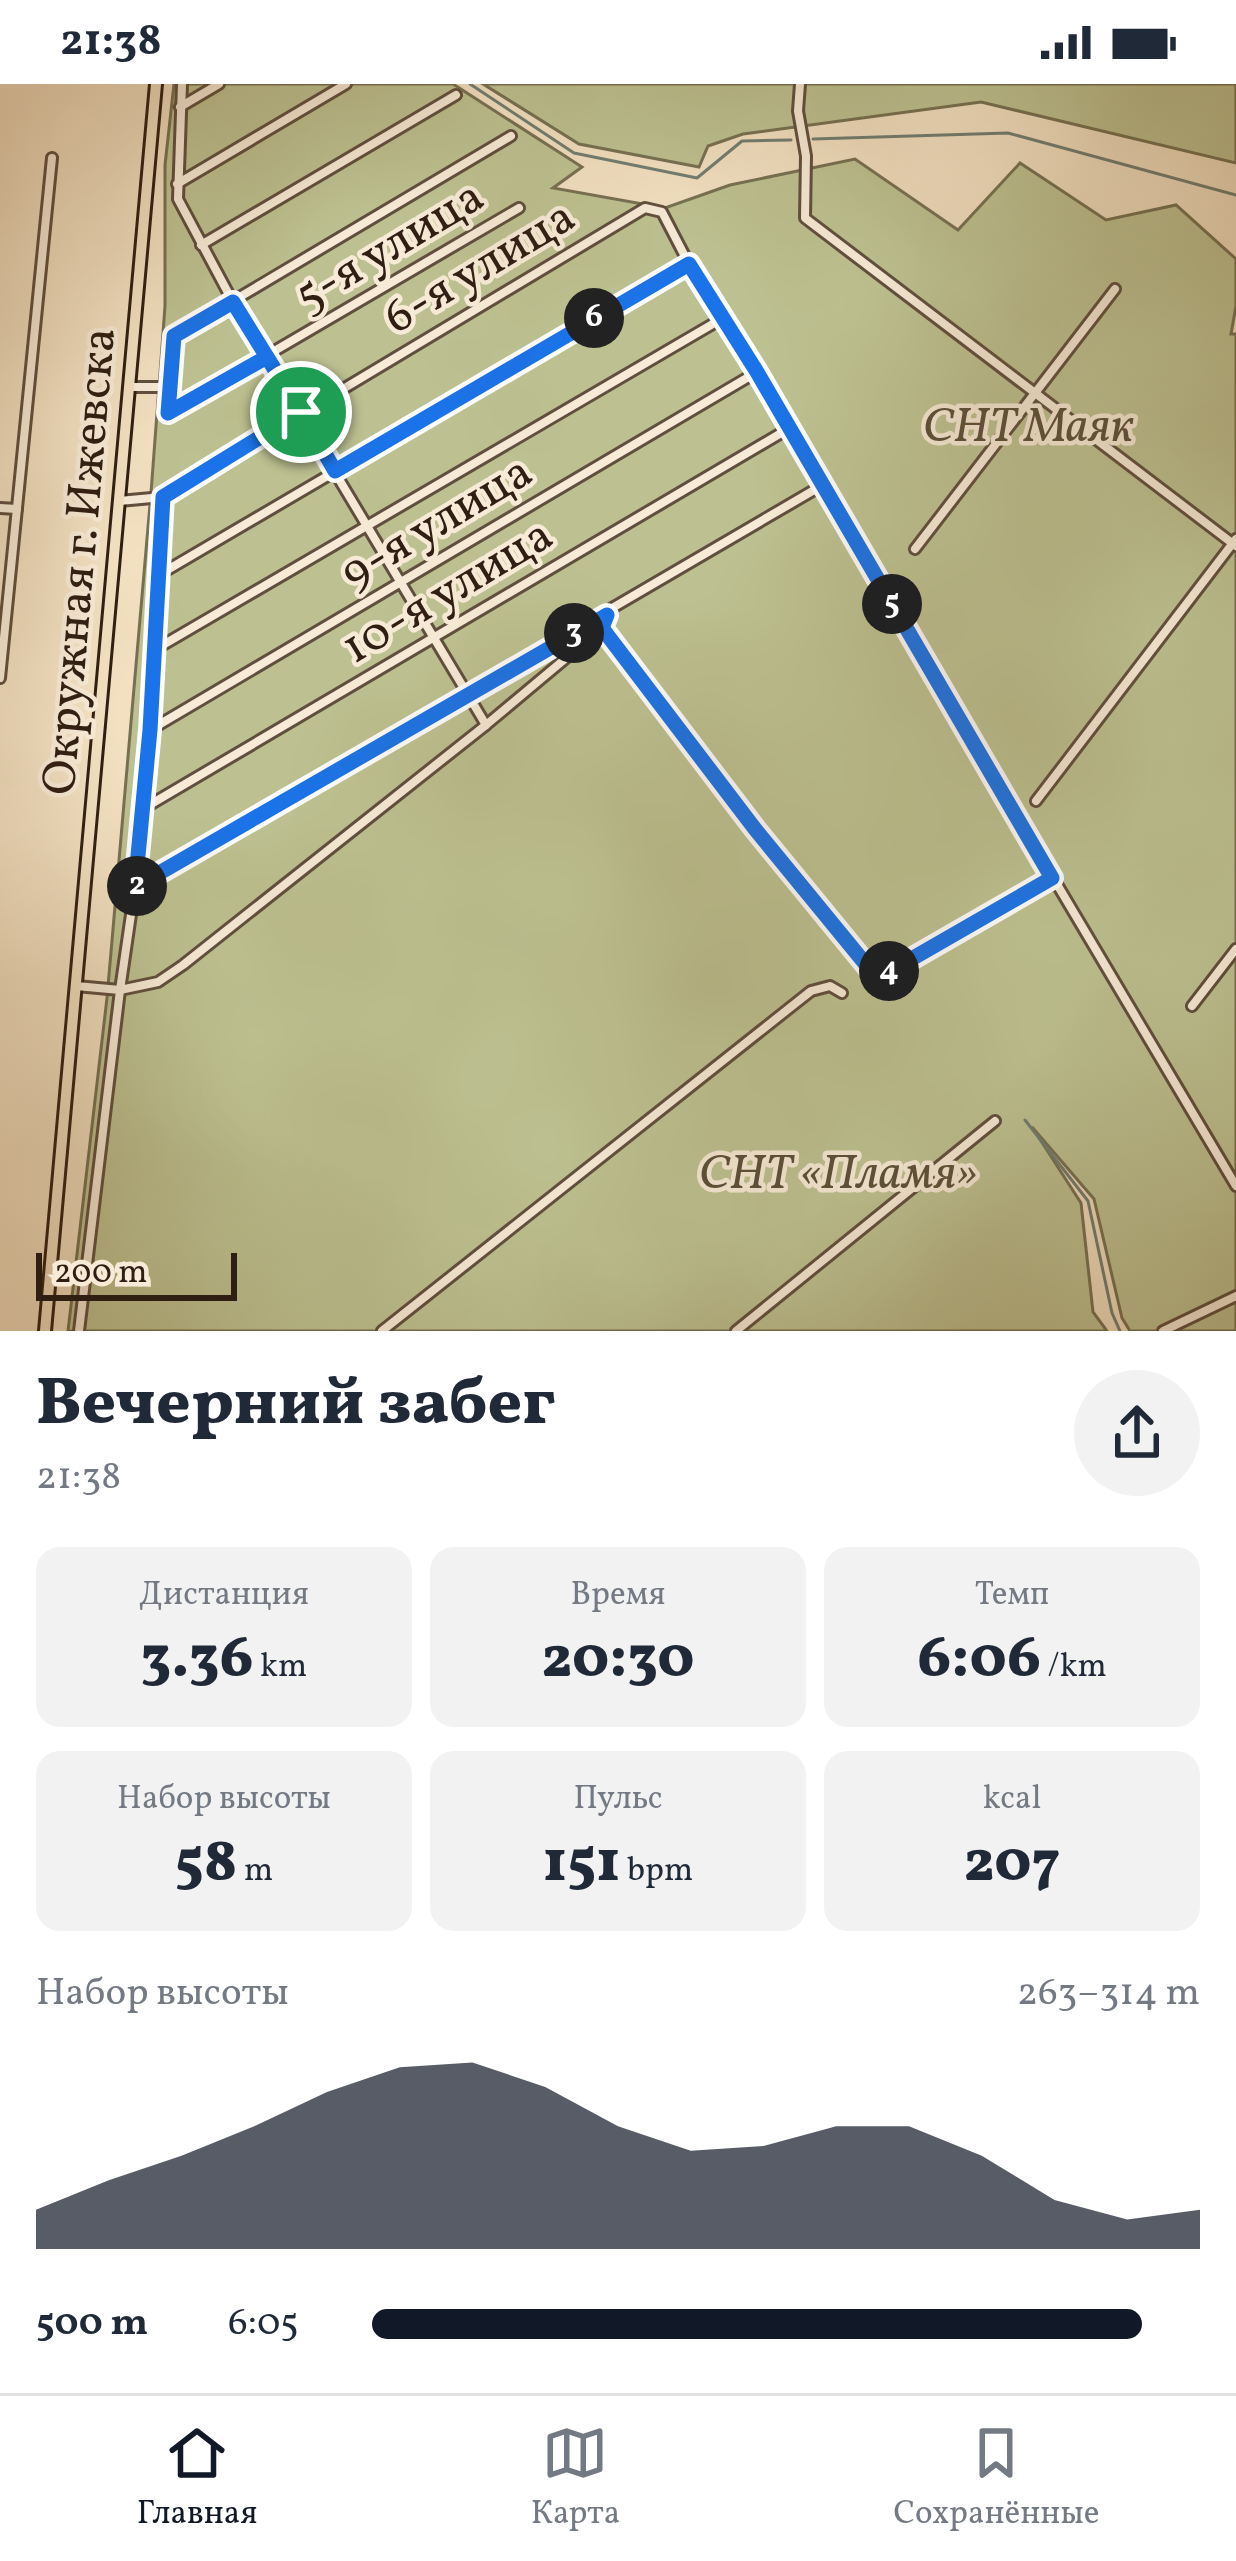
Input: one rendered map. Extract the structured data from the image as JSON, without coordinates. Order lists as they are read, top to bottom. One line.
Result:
{"streets":{"main road":["Окружная г. Ижевска"],"street":["5-я улица","6-я улица","9-я улица","10-я улица"]},"parks":["СНТ Маяк","СНТ «Пламя»"],"scale_bar":"200 m","page":{"status":"21:38","pins":["6","5","3","2","4"],"scale":"200 m","heading":["Вечерний забег","21:38"],"stats":[["Дистанция","3.36 km"],["Время","20:30"],["Темп","6:06 /km"],["Набор высоты","58 m"],["Пульс","151 bpm"],["kcal","207"]],"chart":["Набор высоты","263–314 m"],"list":[{"name":"500 m","note":"6:05"}],"tabs":["Главная","Карта","Сохранённые"]}}
